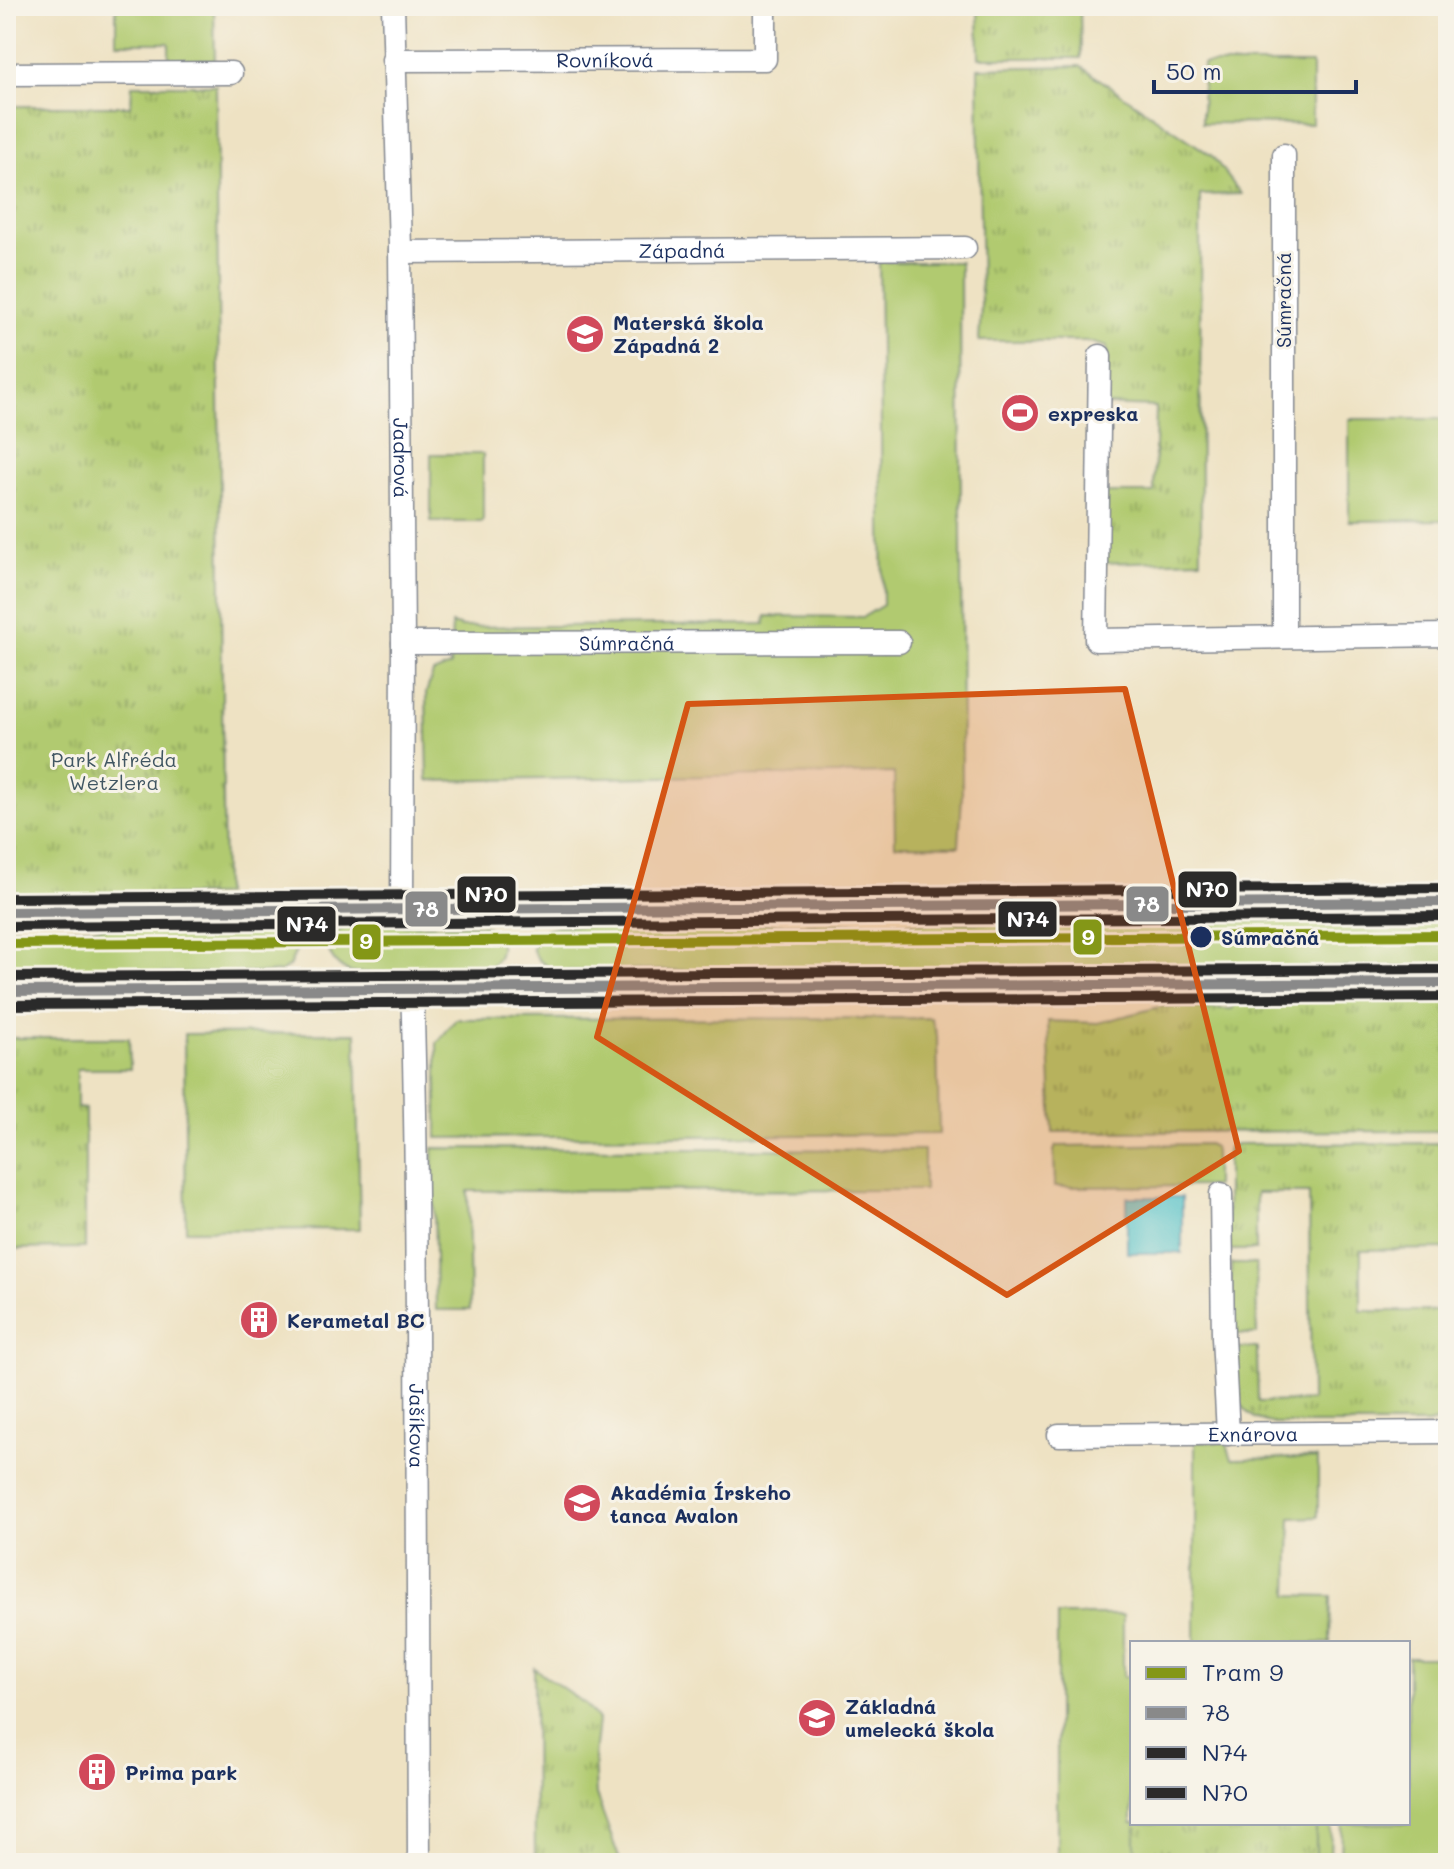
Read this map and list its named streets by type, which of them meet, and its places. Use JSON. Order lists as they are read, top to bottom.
{
  "streets": {
    "street": [
      "Rovníková",
      "Západná",
      "Súmračná",
      "Jadrová",
      "Jašíkova",
      "Exnárova"
    ]
  },
  "crossings": [
    ["Rovníková", "Jadrová"],
    ["Západná", "Jadrová"],
    ["Súmračná", "Jadrová"]
  ],
  "parks": ["Park Alfréda Wetzlera"],
  "places": {
    "school or university": ["Materská škola Západná 2", "Akadémia Írskeho tanca Avalon", "Základná umelecká škola"],
    "sports": ["expreska"],
    "other": ["Súmračná"],
    "building": ["Kerametal BC", "Prima park"]
  },
  "lines": [
    "transit line N70",
    "transit line 78",
    "transit line N74",
    "tram line 9"
  ],
  "legend": [
    "Tram 9",
    "78",
    "N74",
    "N70"
  ],
  "scale_bar": "50 m"
}
